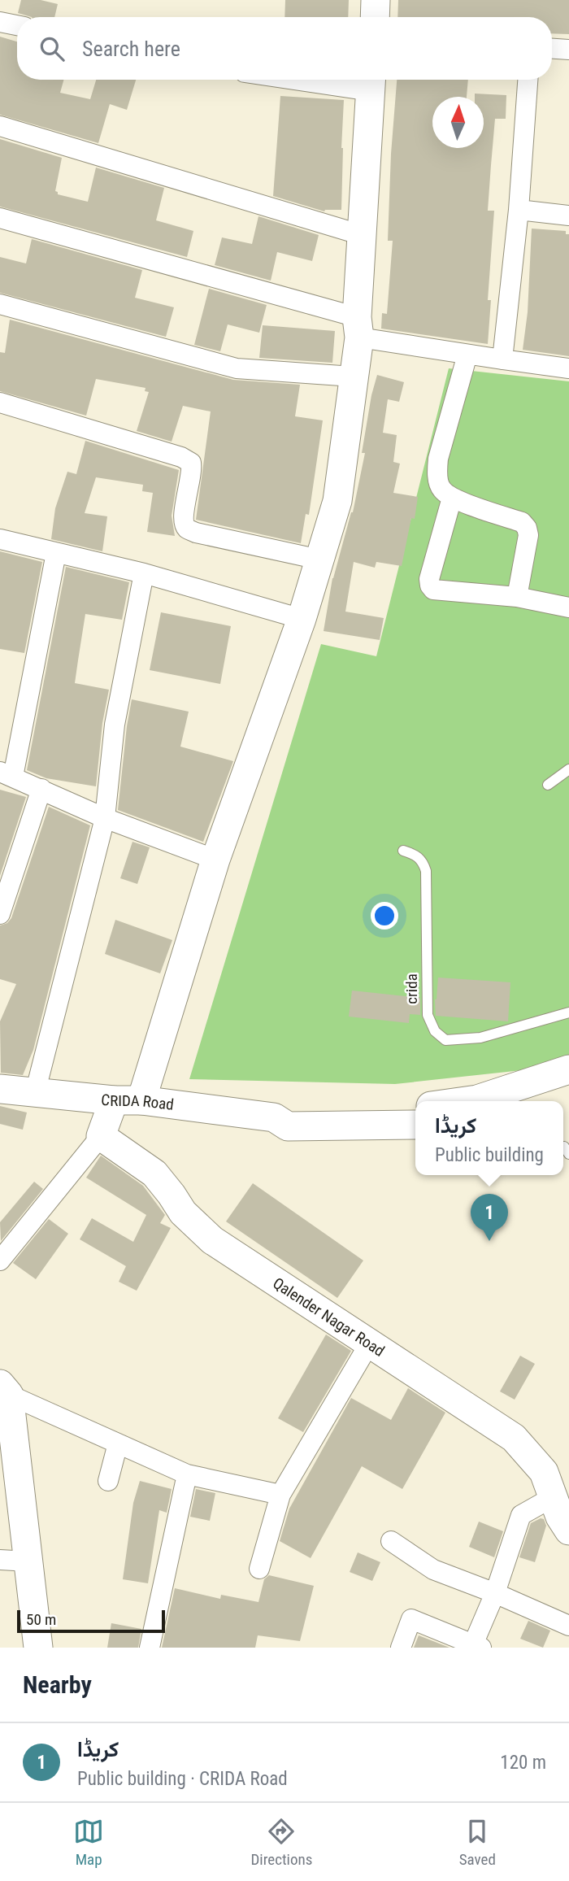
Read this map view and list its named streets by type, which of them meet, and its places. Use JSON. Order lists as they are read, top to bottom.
{
  "streets": {
    "street": ["CRIDA Road", "Qalender Nagar Road"],
    "lane": ["crida"]
  },
  "scale_bar": "50 m",
  "north": "top",
  "page": {
    "search": "Search here",
    "popup": ["کریڈا", "Public building"],
    "pins": "1",
    "scale": "50 m",
    "heading": "Nearby",
    "list": [
      {
        "mark": "1",
        "name": "کریڈا",
        "note": "Public building · CRIDA Road",
        "value": "120 m"
      }
    ],
    "nav": ["Map", "Directions", "Saved"]
  }
}
